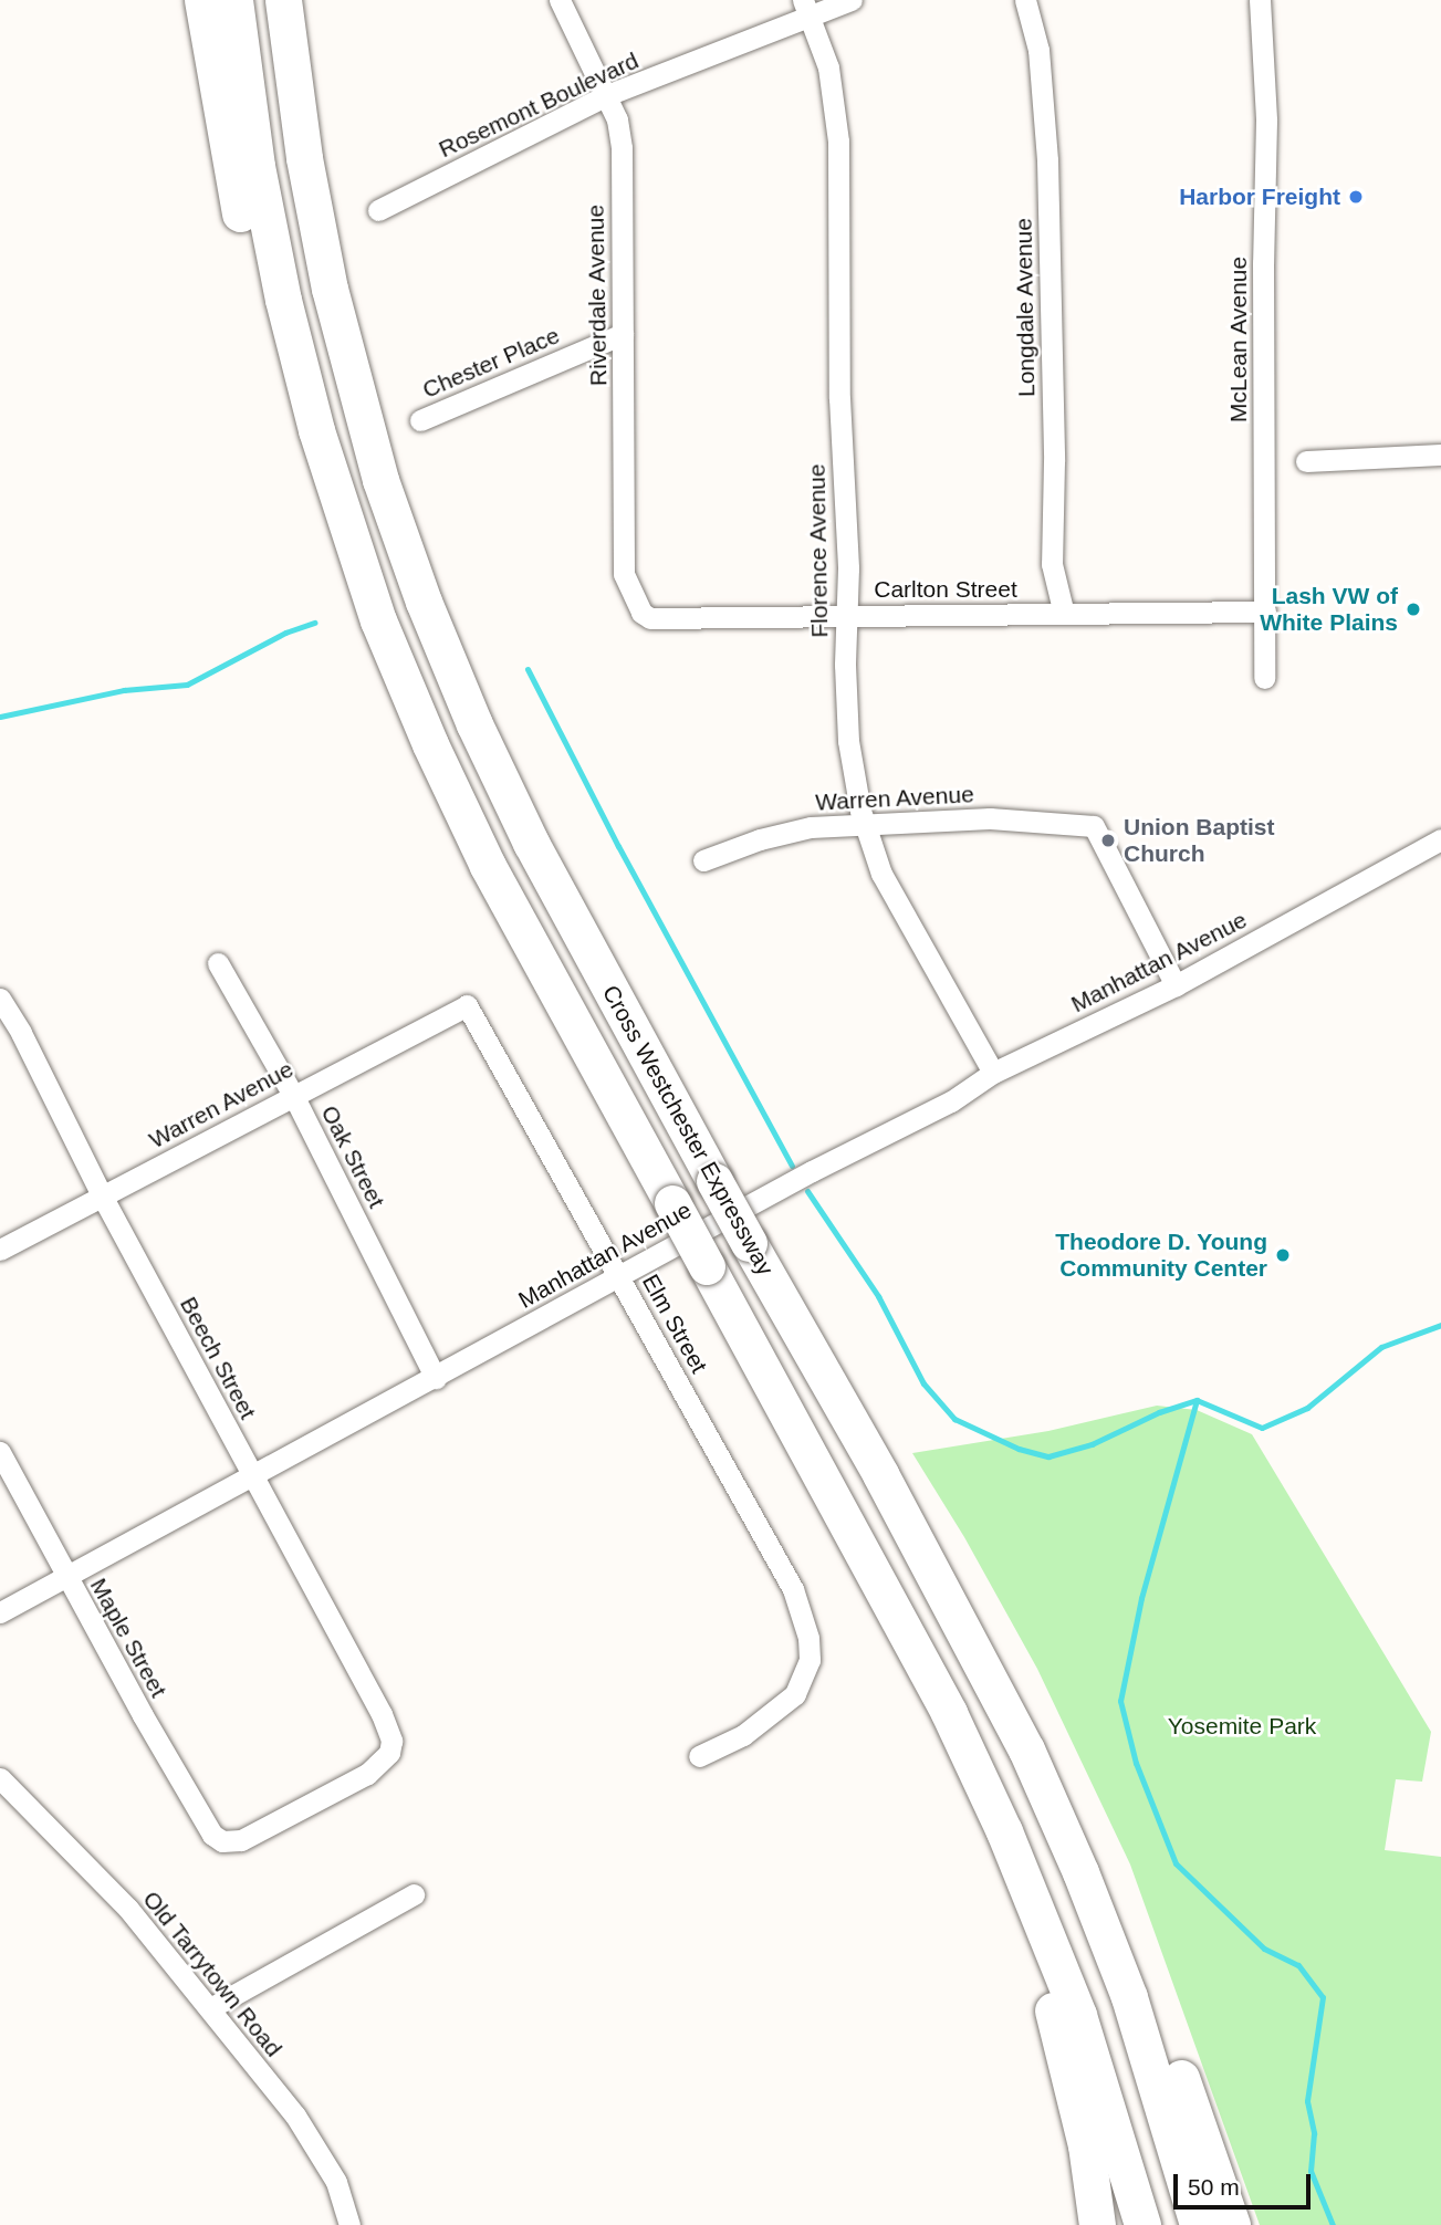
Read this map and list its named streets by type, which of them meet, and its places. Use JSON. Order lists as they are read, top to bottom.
{
  "streets": {
    "highway": ["Cross Westchester Expressway"],
    "street": [
      "Rosemont Boulevard",
      "Riverdale Avenue",
      "Longdale Avenue",
      "McLean Avenue",
      "Chester Place",
      "Florence Avenue",
      "Carlton Street",
      "Warren Avenue",
      "Manhattan Avenue",
      "Oak Street",
      "Elm Street",
      "Beech Street",
      "Maple Street",
      "Old Tarrytown Road"
    ]
  },
  "crossings": [
    ["Rosemont Boulevard", "Riverdale Avenue"],
    ["Rosemont Boulevard", "Florence Avenue"],
    ["Riverdale Avenue", "Chester Place"],
    ["Riverdale Avenue", "Carlton Street"],
    ["Longdale Avenue", "Carlton Street"],
    ["McLean Avenue", "Carlton Street"],
    ["Florence Avenue", "Carlton Street"],
    ["Florence Avenue", "Warren Avenue"],
    ["Florence Avenue", "Manhattan Avenue"],
    ["Warren Avenue", "Manhattan Avenue"],
    ["Warren Avenue", "Oak Street"],
    ["Warren Avenue", "Elm Street"],
    ["Warren Avenue", "Beech Street"],
    ["Manhattan Avenue", "Oak Street"],
    ["Manhattan Avenue", "Elm Street"],
    ["Manhattan Avenue", "Beech Street"],
    ["Manhattan Avenue", "Maple Street"],
    ["Beech Street", "Maple Street"]
  ],
  "parks": ["Yosemite Park"],
  "places": [
    "Harbor Freight",
    "Lash VW of White Plains",
    "Union Baptist Church",
    "Theodore D. Young Community Center"
  ],
  "scale_bar": "50 m"
}
